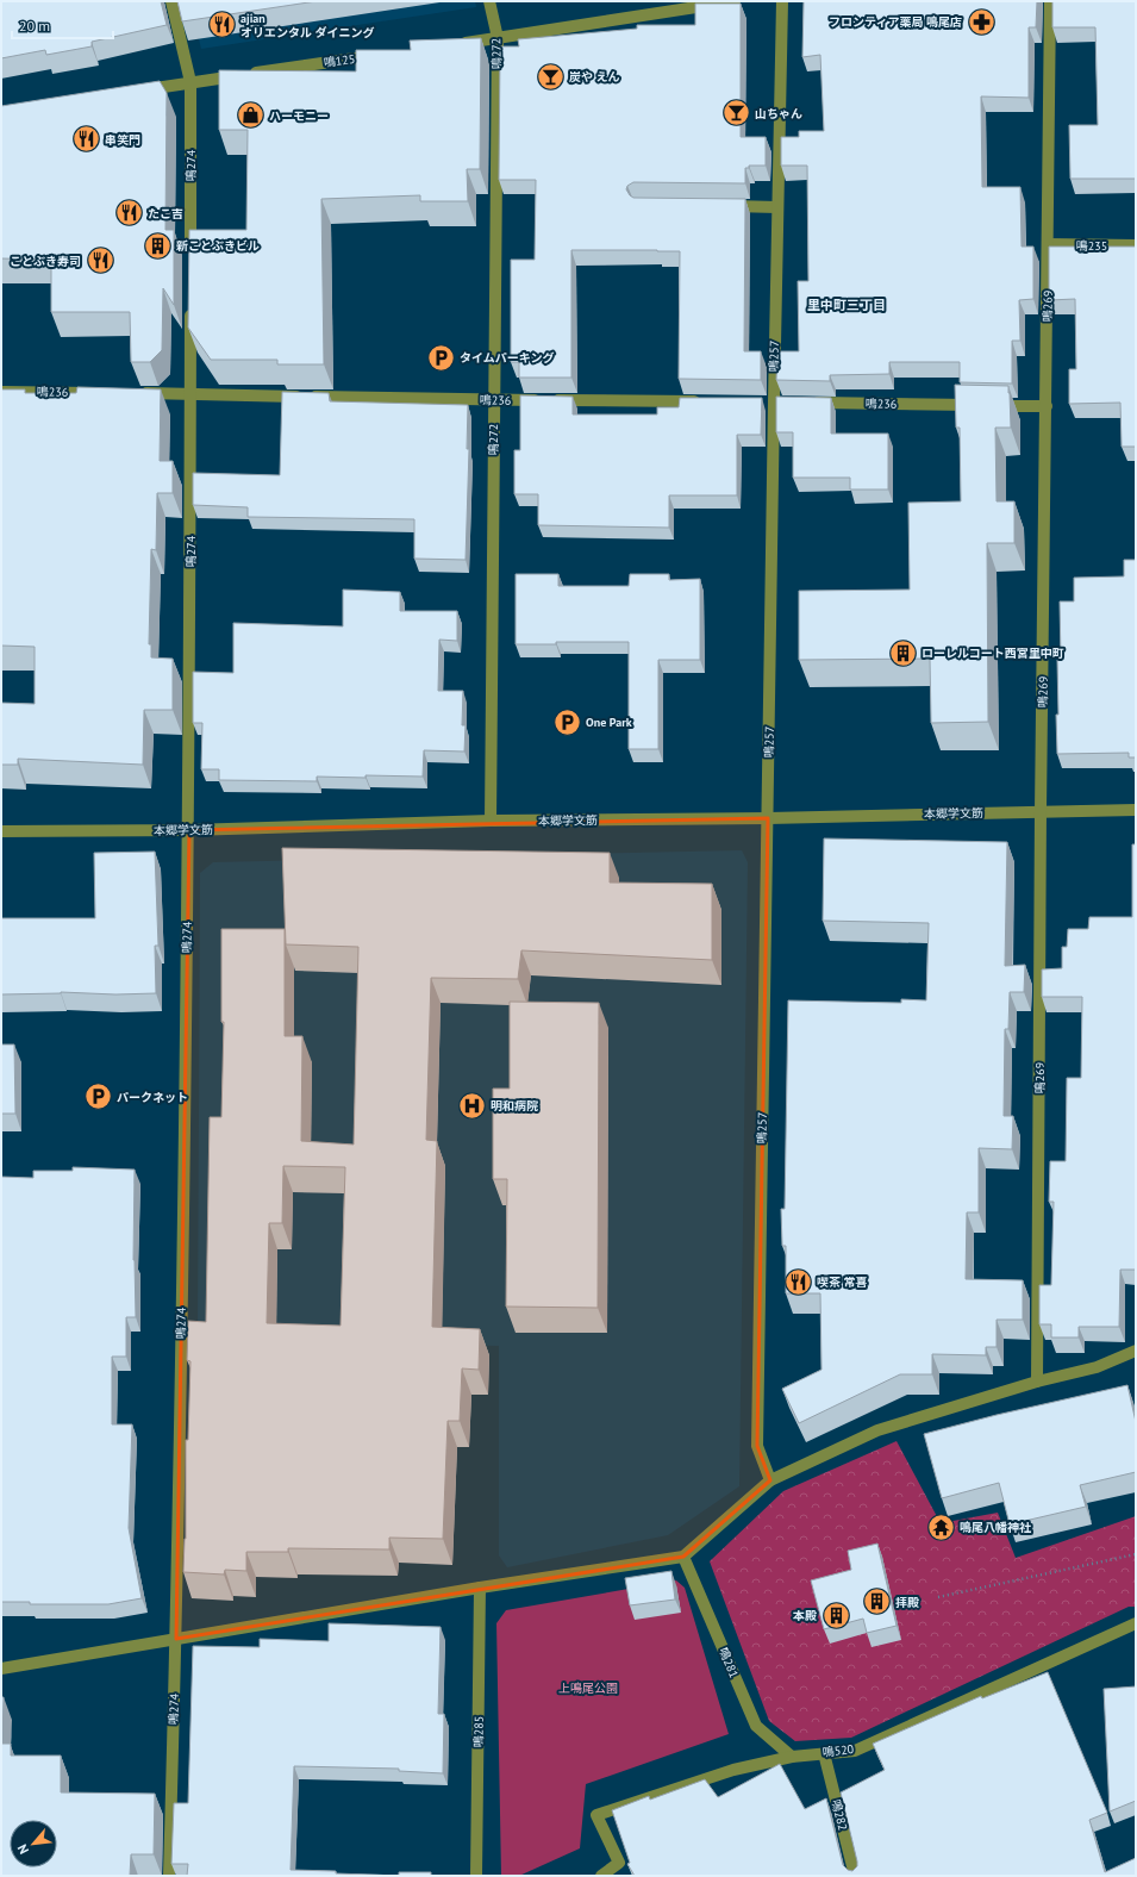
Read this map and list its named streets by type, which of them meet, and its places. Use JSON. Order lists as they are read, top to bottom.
{
  "streets": {
    "street": [
      "鳴272",
      "鳴125",
      "鳴274",
      "鳴235",
      "鳴269",
      "鳴257",
      "鳴236",
      "本郷学文筋",
      "鳴281",
      "鳴285",
      "鳴520",
      "鳴282"
    ]
  },
  "crossings": [
    ["鳴272", "鳴236"],
    ["鳴272", "本郷学文筋"],
    ["鳴125", "鳴274"],
    ["鳴274", "鳴236"],
    ["鳴274", "本郷学文筋"],
    ["鳴235", "鳴269"],
    ["鳴269", "鳴236"],
    ["鳴269", "本郷学文筋"],
    ["鳴257", "本郷学文筋"],
    ["鳴281", "鳴520"],
    ["鳴520", "鳴282"]
  ],
  "districts": ["里中町三丁目"],
  "parks": ["上鳴尾公園"],
  "places": {
    "pharmacy": ["フロンティア薬局 鳴尾店"],
    "restaurant": [
      "ajian オリエンタル ダイニング",
      "串笑門",
      "たこ吉",
      "ことぶき寿司",
      "喫茶 常喜"
    ],
    "bar": ["炭や えん", "山ちゃん"],
    "shop": ["ハーモニー"],
    "building": [
      "新ことぶきビル",
      "ローレルコート西宮里中町",
      "拝殿",
      "本殿"
    ],
    "parking": ["タイムパーキング", "One Park", "パークネット"],
    "hospital": ["明和病院"],
    "temple": ["鳴尾八幡神社"]
  },
  "scale_bar": "20 m",
  "north": "bottom left"
}
